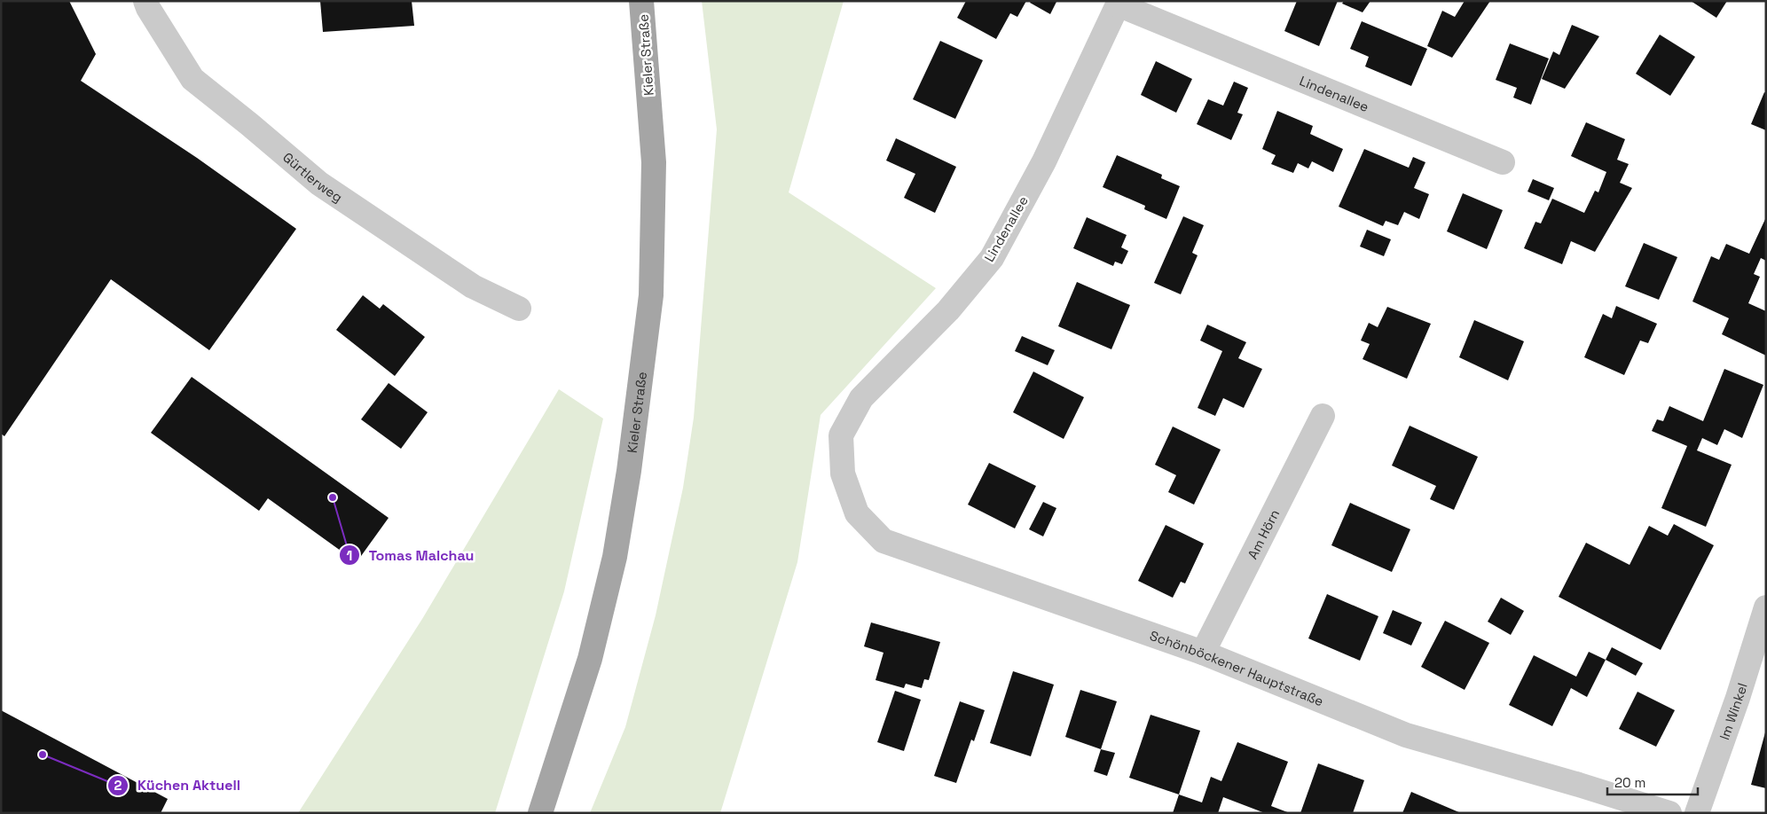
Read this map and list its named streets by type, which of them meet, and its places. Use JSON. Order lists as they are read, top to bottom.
{
  "streets": {
    "main road": ["Kieler Straße"],
    "street": [
      "Lindenallee",
      "Gürtlerweg",
      "Am Hörn",
      "Schönböckener Hauptstraße",
      "Im Winkel"
    ]
  },
  "crossings": [
    ["Lindenallee", "Schönböckener Hauptstraße"],
    ["Am Hörn", "Schönböckener Hauptstraße"]
  ],
  "places": ["Tomas Malchau", "Küchen Aktuell"],
  "scale_bar": "20 m"
}
